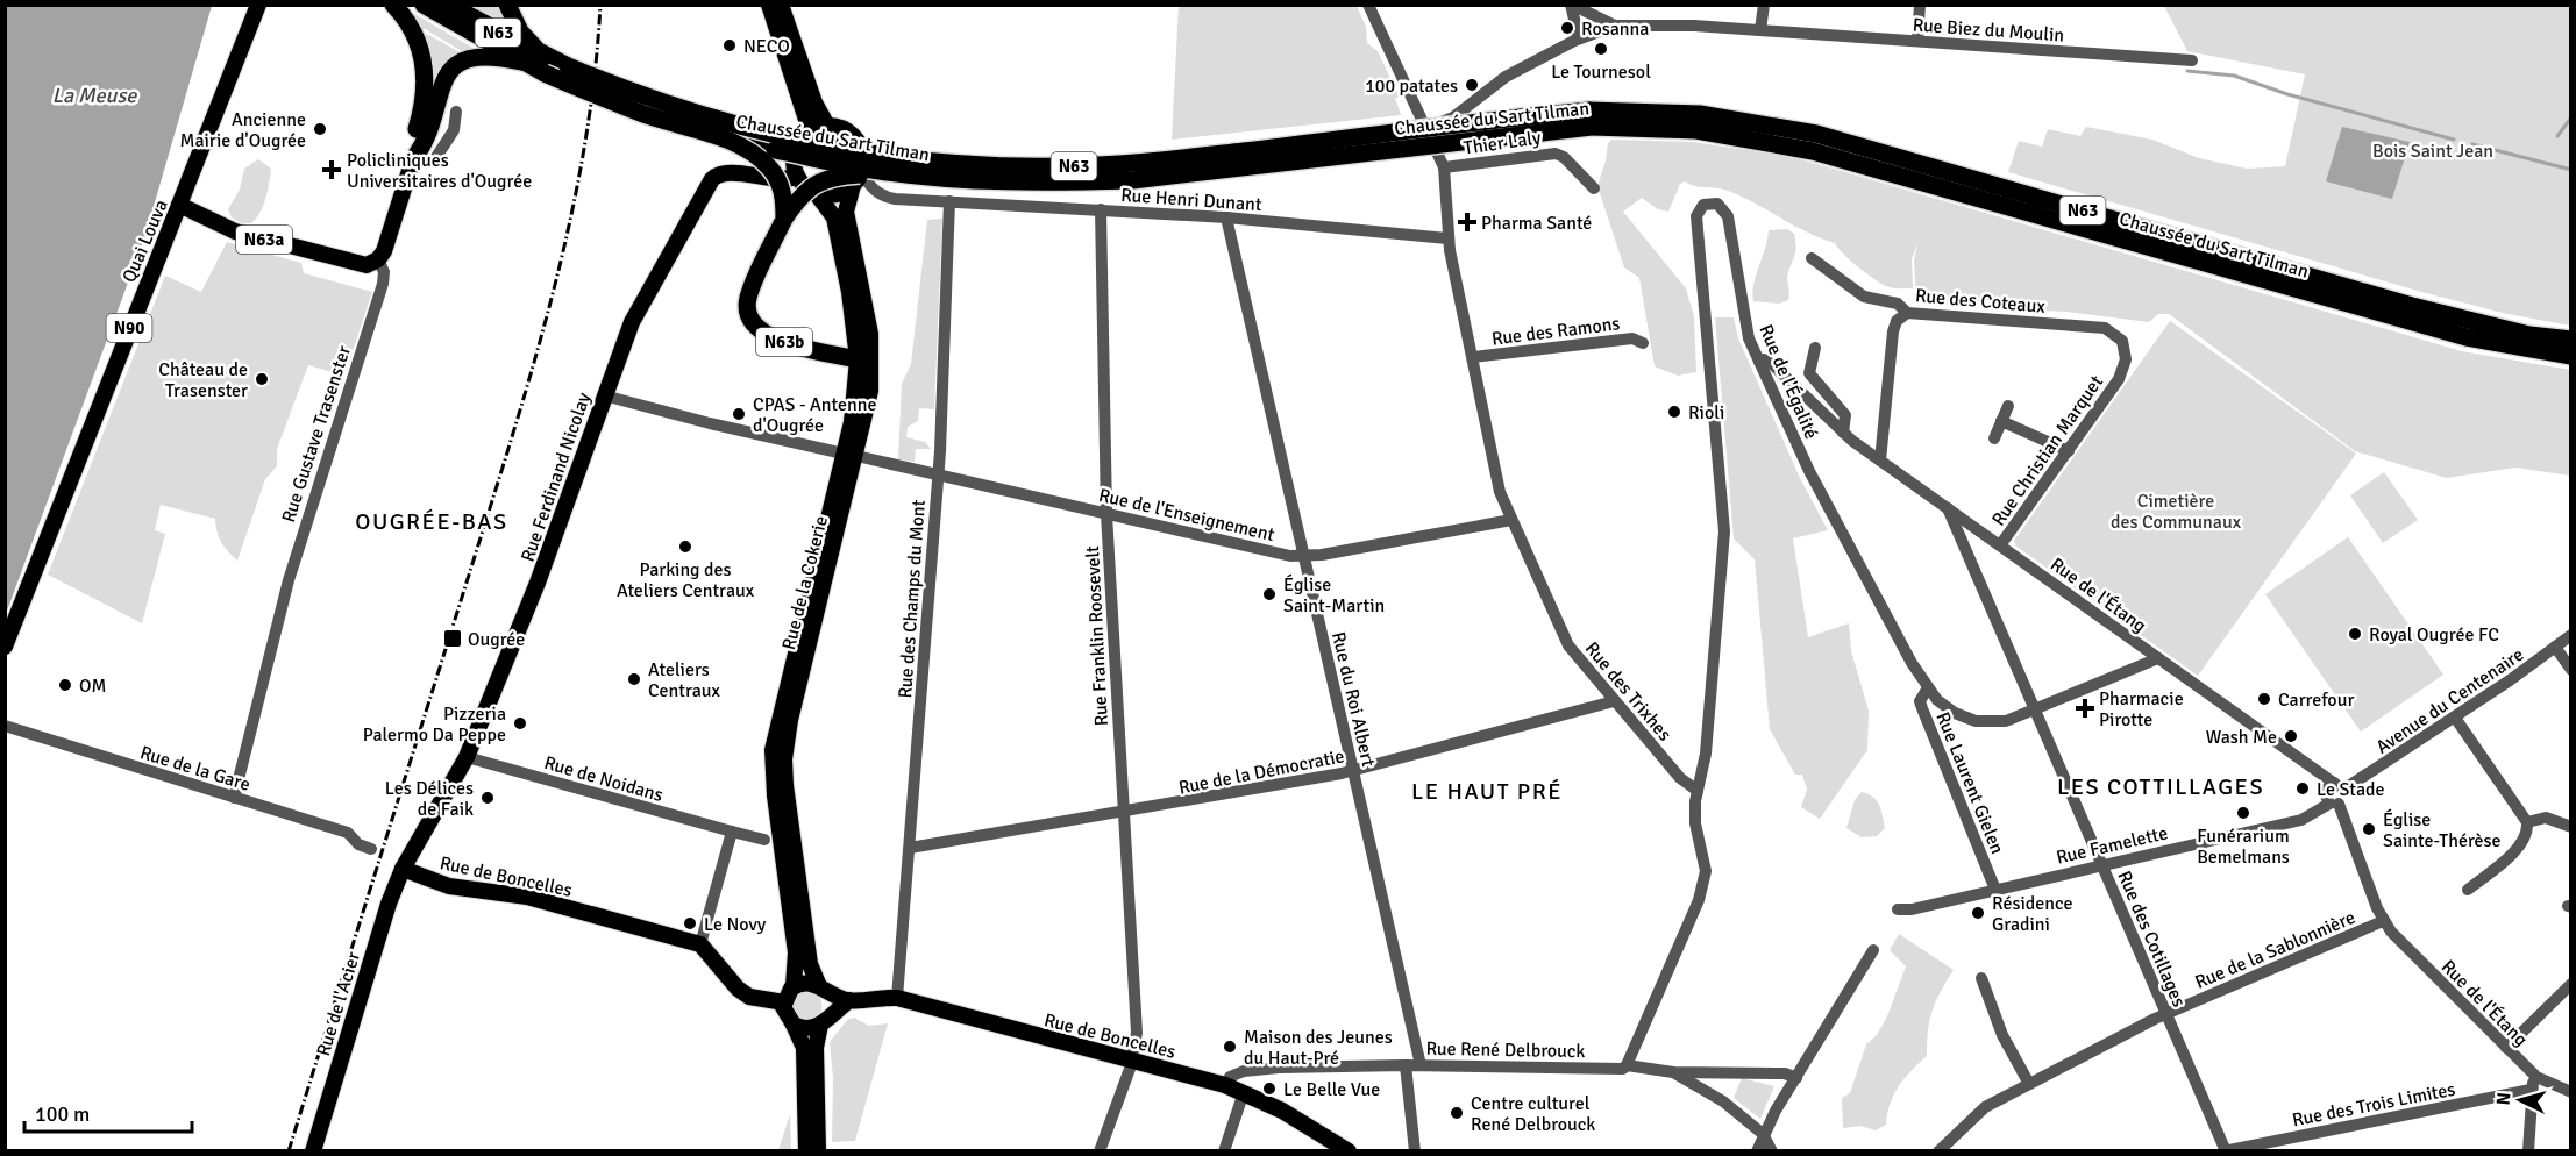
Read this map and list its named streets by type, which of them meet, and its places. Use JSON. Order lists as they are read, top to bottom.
{
  "streets": {
    "highway": ["N63", "Chaussée du Sart Tilman", "N63b"],
    "main road": [
      "N63a",
      "Quai Louva",
      "N90",
      "Rue Gustave Trasenster",
      "Rue Ferdinand Nicolay",
      "Rue de la Cokerie",
      "Rue de Boncelles",
      "Rue de l'Acier"
    ],
    "street": [
      "Rue Biez du Moulin",
      "Thier Laly",
      "Rue Henri Dunant",
      "Rue des Coteaux",
      "Rue des Ramons",
      "Rue de l'Égalité",
      "Rue Christian Marquet",
      "Rue de l'Enseignement",
      "Rue de l'Étang",
      "Rue des Champs du Mont",
      "Rue Franklin Roosevelt",
      "Rue des Trixhes",
      "Rue du Roi Albert",
      "Avenue du Centenaire",
      "Rue de la Gare",
      "Rue de la Démocratie",
      "Rue de Noidans",
      "Rue Laurent Gielen",
      "Rue Famelette",
      "Rue des Cotillages",
      "Rue de la Sablonnière",
      "Rue René Delbrouck",
      "Rue des Trois Limites"
    ]
  },
  "crossings": [
    ["Chaussée du Sart Tilman", "Rue Henri Dunant"],
    ["Rue Henri Dunant", "Rue des Champs du Mont"],
    ["Rue Henri Dunant", "Rue Franklin Roosevelt"],
    ["Rue Henri Dunant", "Rue des Trixhes"],
    ["Rue Henri Dunant", "Rue du Roi Albert"],
    ["N63a", "Quai Louva"],
    ["N63a", "Rue Gustave Trasenster"],
    ["Rue des Coteaux", "Rue Christian Marquet"],
    ["Rue des Ramons", "Rue des Trixhes"],
    ["N63b", "Rue de la Cokerie"],
    ["Rue de l'Égalité", "Rue de l'Étang"],
    ["Rue de l'Égalité", "Rue des Trixhes"],
    ["Rue de l'Égalité", "Rue Laurent Gielen"],
    ["Rue de l'Égalité", "Rue des Cotillages"],
    ["Rue Gustave Trasenster", "Rue de la Gare"],
    ["Rue Christian Marquet", "Rue de l'Étang"],
    ["Rue Ferdinand Nicolay", "Rue de l'Enseignement"],
    ["Rue Ferdinand Nicolay", "Rue de la Cokerie"],
    ["Rue Ferdinand Nicolay", "Rue de Noidans"],
    ["Rue Ferdinand Nicolay", "Rue de Boncelles"],
    ["Rue Ferdinand Nicolay", "Rue de l'Acier"],
    ["Rue de l'Enseignement", "Rue de la Cokerie"],
    ["Rue de l'Enseignement", "Rue des Champs du Mont"],
    ["Rue de l'Enseignement", "Rue Franklin Roosevelt"],
    ["Rue de l'Enseignement", "Rue des Trixhes"],
    ["Rue de l'Enseignement", "Rue du Roi Albert"],
    ["Rue de la Cokerie", "Rue de Boncelles"],
    ["Rue de l'Étang", "Avenue du Centenaire"],
    ["Rue de l'Étang", "Rue Famelette"],
    ["Rue de l'Étang", "Rue des Cotillages"],
    ["Rue de l'Étang", "Rue de la Sablonnière"],
    ["Rue des Champs du Mont", "Rue de la Démocratie"],
    ["Rue des Champs du Mont", "Rue de Boncelles"],
    ["Rue Franklin Roosevelt", "Rue de la Démocratie"],
    ["Rue Franklin Roosevelt", "Rue de Boncelles"],
    ["Rue des Trixhes", "Rue de la Démocratie"],
    ["Rue du Roi Albert", "Rue de la Démocratie"],
    ["Rue du Roi Albert", "Rue René Delbrouck"],
    ["Rue Laurent Gielen", "Rue Famelette"],
    ["Rue Famelette", "Rue des Cotillages"],
    ["Rue de Boncelles", "Rue de l'Acier"],
    ["Rue de Boncelles", "Rue René Delbrouck"],
    ["Rue des Cotillages", "Rue de la Sablonnière"],
    ["Rue des Cotillages", "Rue des Trois Limites"]
  ],
  "districts": ["OUGRÉE-BAS", "LES COTTILLAGES", "LE HAUT PRÉ"],
  "water": ["La Meuse"],
  "parks": ["Bois Saint Jean", "Cimetière des Communaux"],
  "places": {
    "other": [
      "Rosanna",
      "NECO",
      "Le Tournesol",
      "100 patates",
      "Ancienne Mairie d'Ougrée",
      "Château de Trasenster",
      "Rioli",
      "CPAS - Antenne d'Ougrée",
      "Parking des Ateliers Centraux",
      "Église Saint-Martin",
      "Royal Ougrée FC",
      "Ateliers Centraux",
      "OM",
      "Carrefour",
      "Pizzeria Palermo Da Peppe",
      "Wash Me",
      "Le Stade",
      "Les Délices de Faik",
      "Funérarium Bemelmans",
      "Église Sainte-Thérèse",
      "Résidence Gradini",
      "Le Novy",
      "Maison des Jeunes du Haut-Pré",
      "Le Belle Vue",
      "Centre culturel René Delbrouck"
    ],
    "health": ["Policliniques Universitaires d'Ougrée", "Pharma Santé", "Pharmacie Pirotte"],
    "transit": ["Ougrée"]
  },
  "scale_bar": "100 m",
  "north": "left"
}
